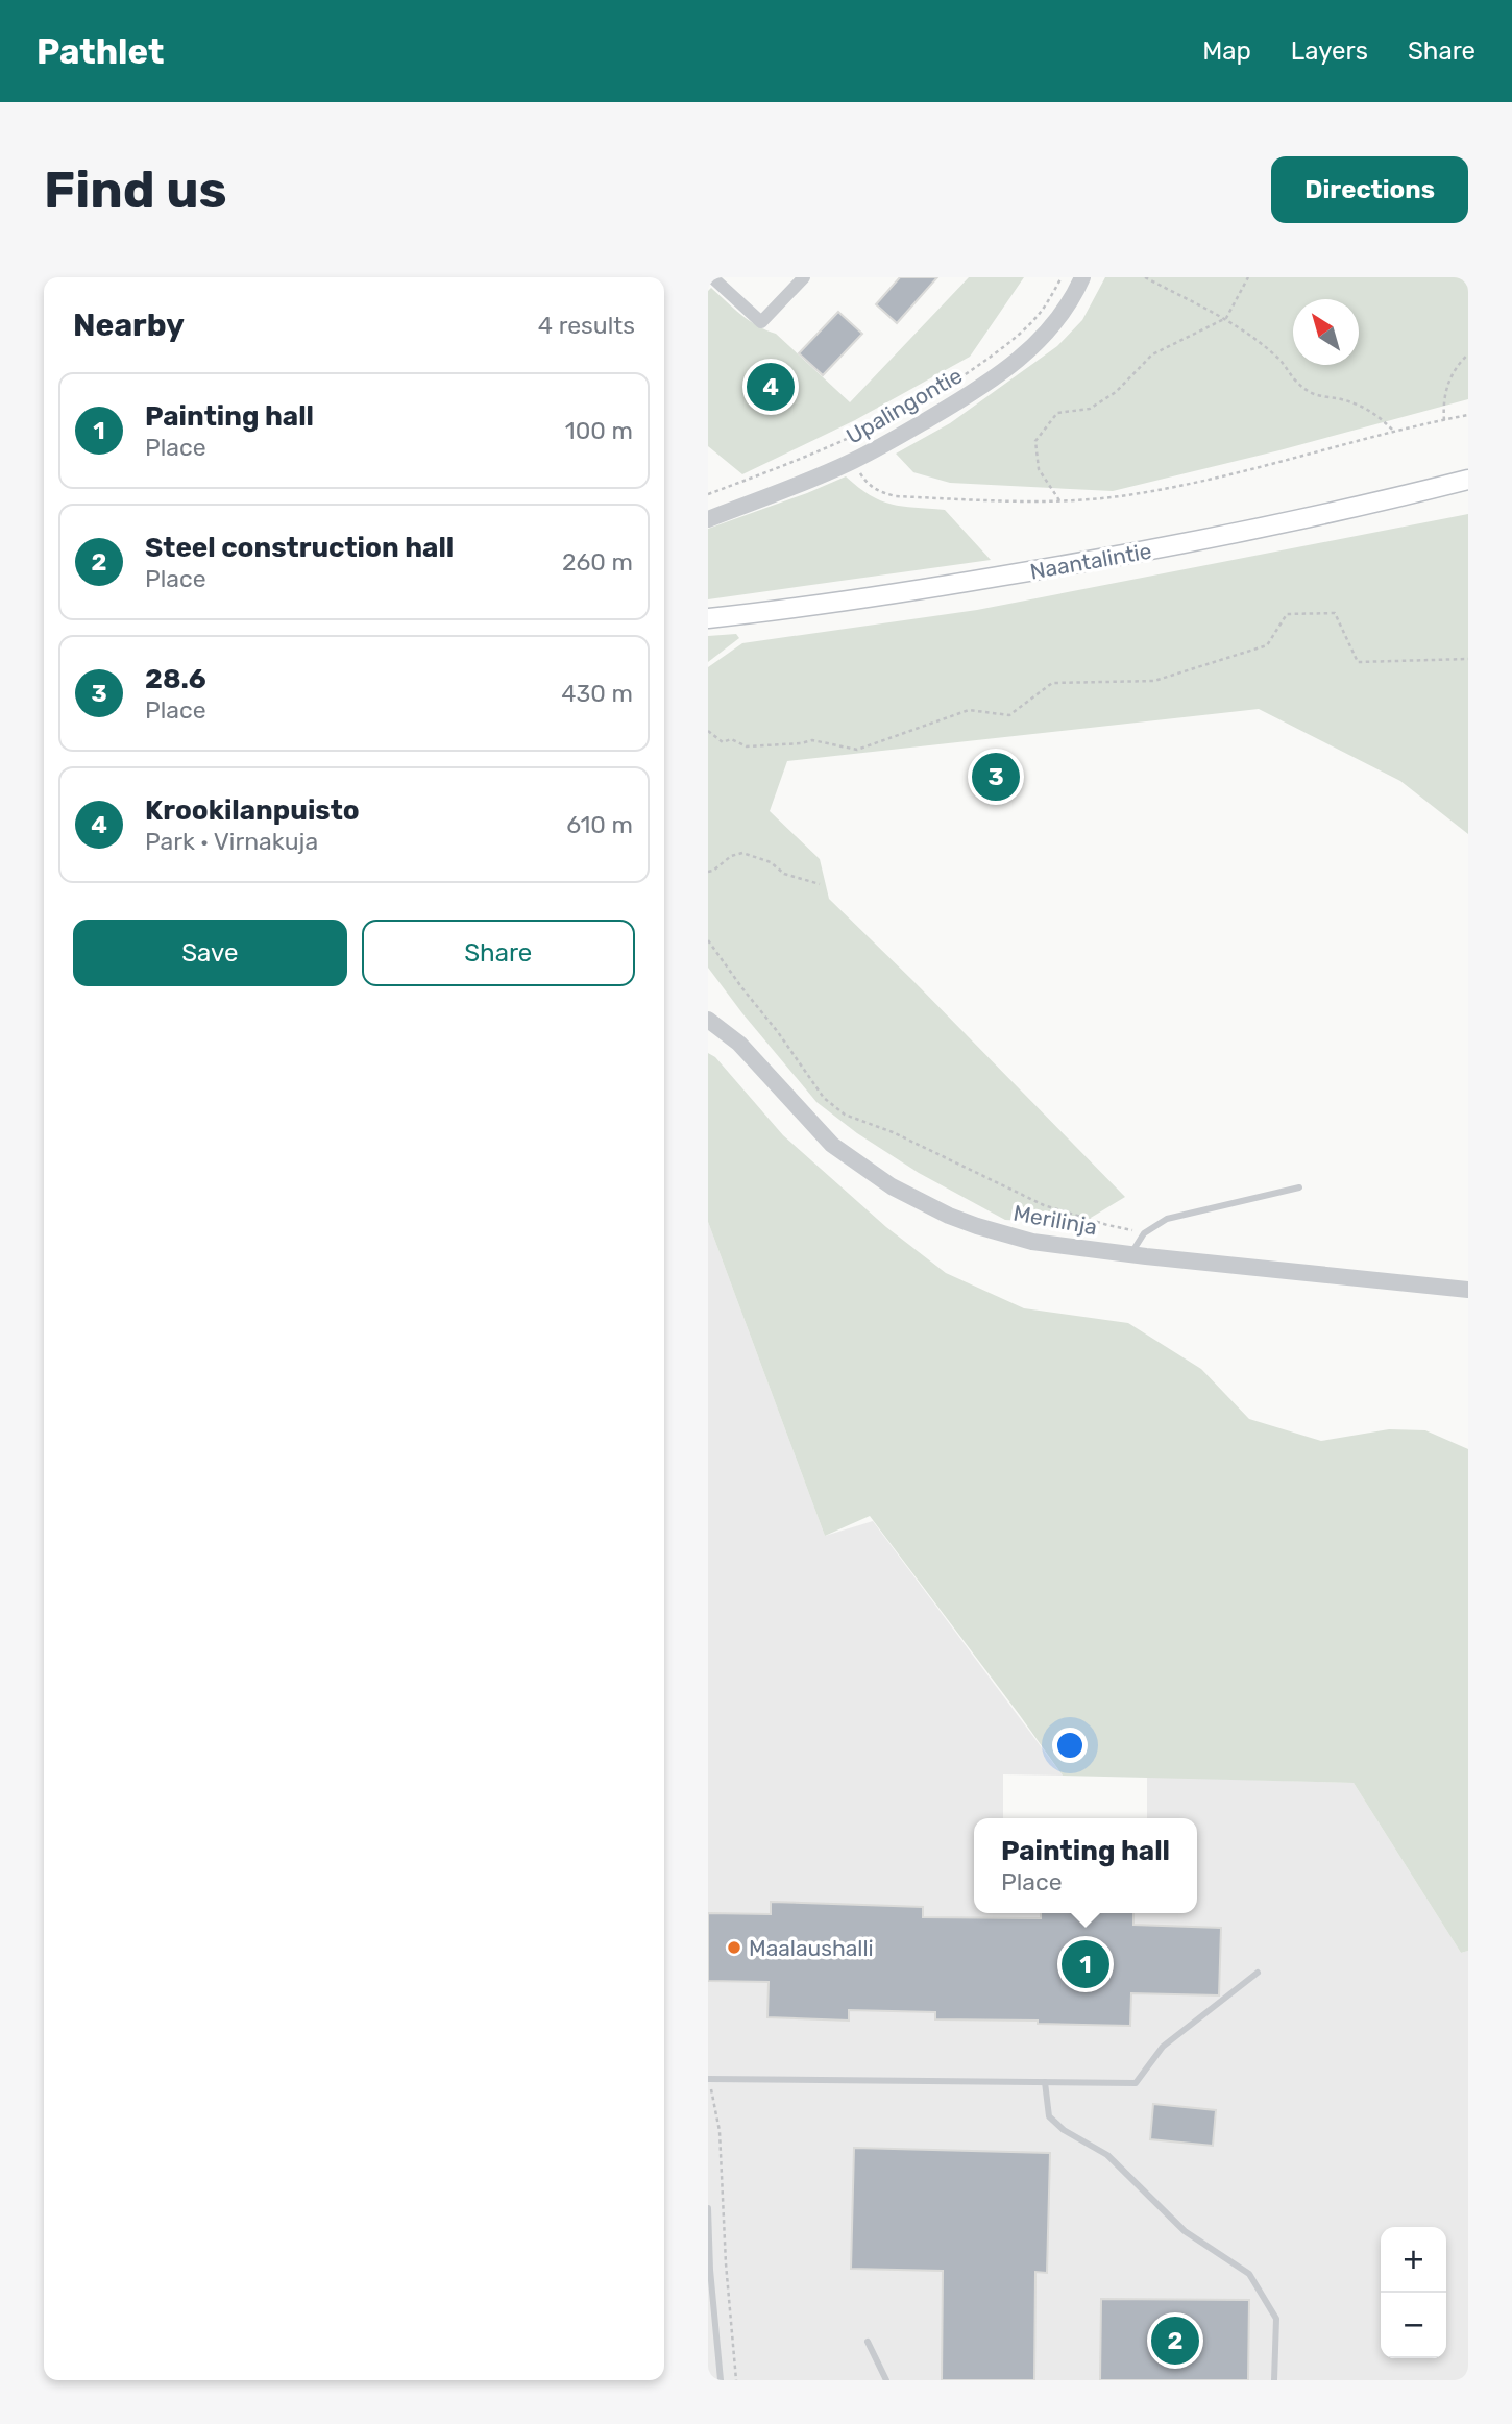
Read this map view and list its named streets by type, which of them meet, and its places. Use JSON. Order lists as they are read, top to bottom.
{
  "streets": {
    "main road": ["Naantalintie"],
    "street": ["Upalingontie", "Merilinja"]
  },
  "places": ["Maalaushalli"],
  "north": "top left",
  "page": {
    "header": "Pathlet",
    "nav": ["Map", "Layers", "Share"],
    "buttons": [
      "Directions",
      ["Save", "Share"]
    ],
    "title": "Find us",
    "heading": ["Nearby", "4 results"],
    "pins": [
      "4",
      "3",
      "1",
      "2"
    ],
    "list": [
      {
        "mark": "1",
        "name": "Painting hall",
        "note": "Place",
        "value": "100 m"
      },
      {
        "mark": "2",
        "name": "Steel construction hall",
        "note": "Place",
        "value": "260 m"
      },
      {
        "mark": "3",
        "name": "28.6",
        "note": "Place",
        "value": "430 m"
      },
      {
        "mark": "4",
        "name": "Krookilanpuisto",
        "note": "Park · Virnakuja",
        "value": "610 m"
      }
    ],
    "popup": ["Painting hall", "Place"],
    "map_buttons": ["+", "−"]
  }
}
